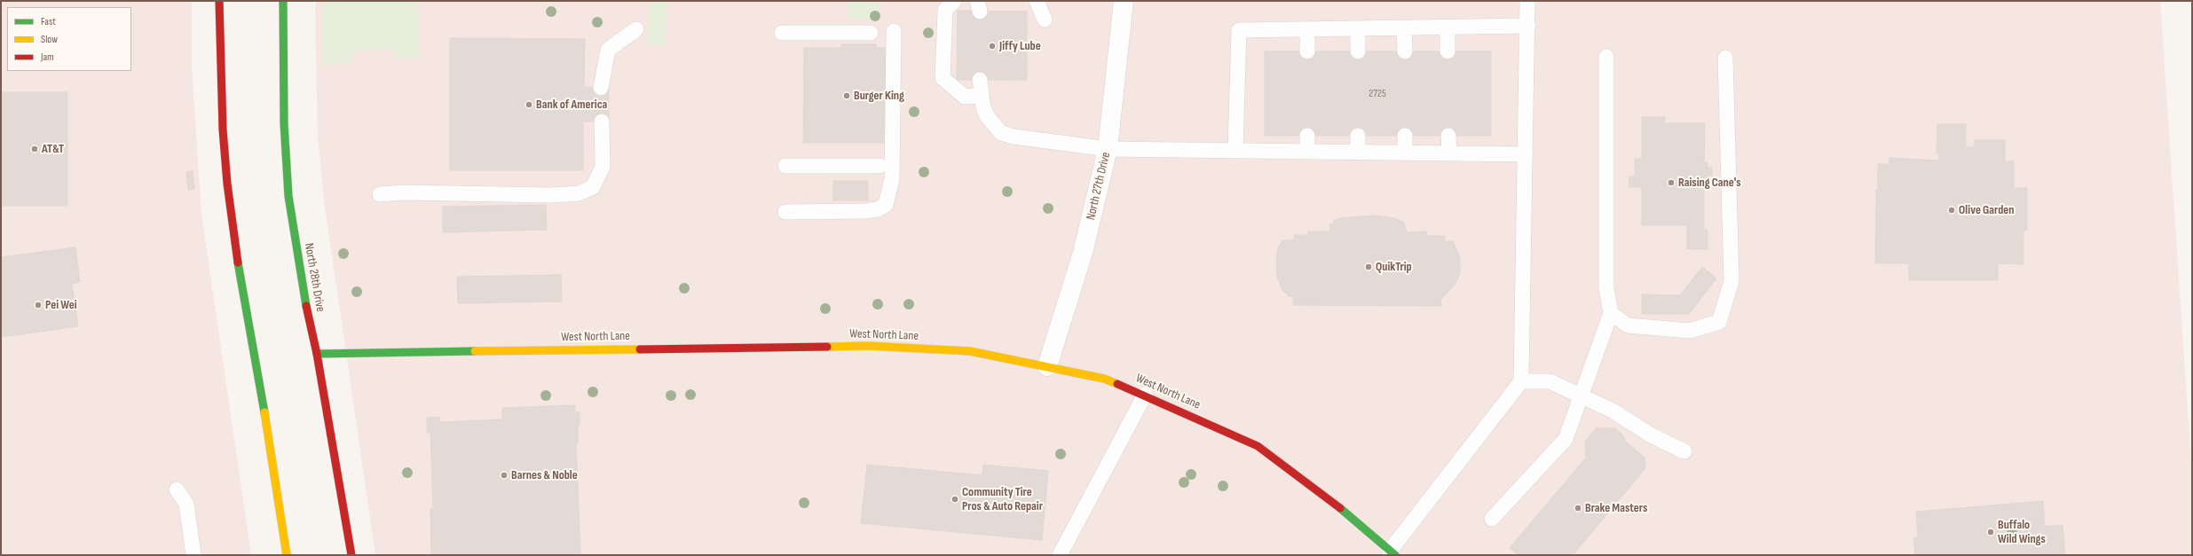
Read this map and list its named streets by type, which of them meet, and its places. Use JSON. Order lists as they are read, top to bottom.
{
  "streets": {
    "street": ["North 27th Drive", "North 28th Drive", "West North Lane"]
  },
  "crossings": [
    ["North 27th Drive", "West North Lane"],
    ["North 28th Drive", "West North Lane"]
  ],
  "places": [
    "Jiffy Lube",
    "Burger King",
    "Bank of America",
    "AT&T",
    "Raising Cane's",
    "Olive Garden",
    "QuikTrip",
    "Pei Wei",
    "Barnes & Noble",
    "Community Tire Pros & Auto Repair",
    "Brake Masters",
    "Buffalo Wild Wings"
  ],
  "house_numbers": ["2725"],
  "legend": ["Fast", "Slow", "Jam"]
}
